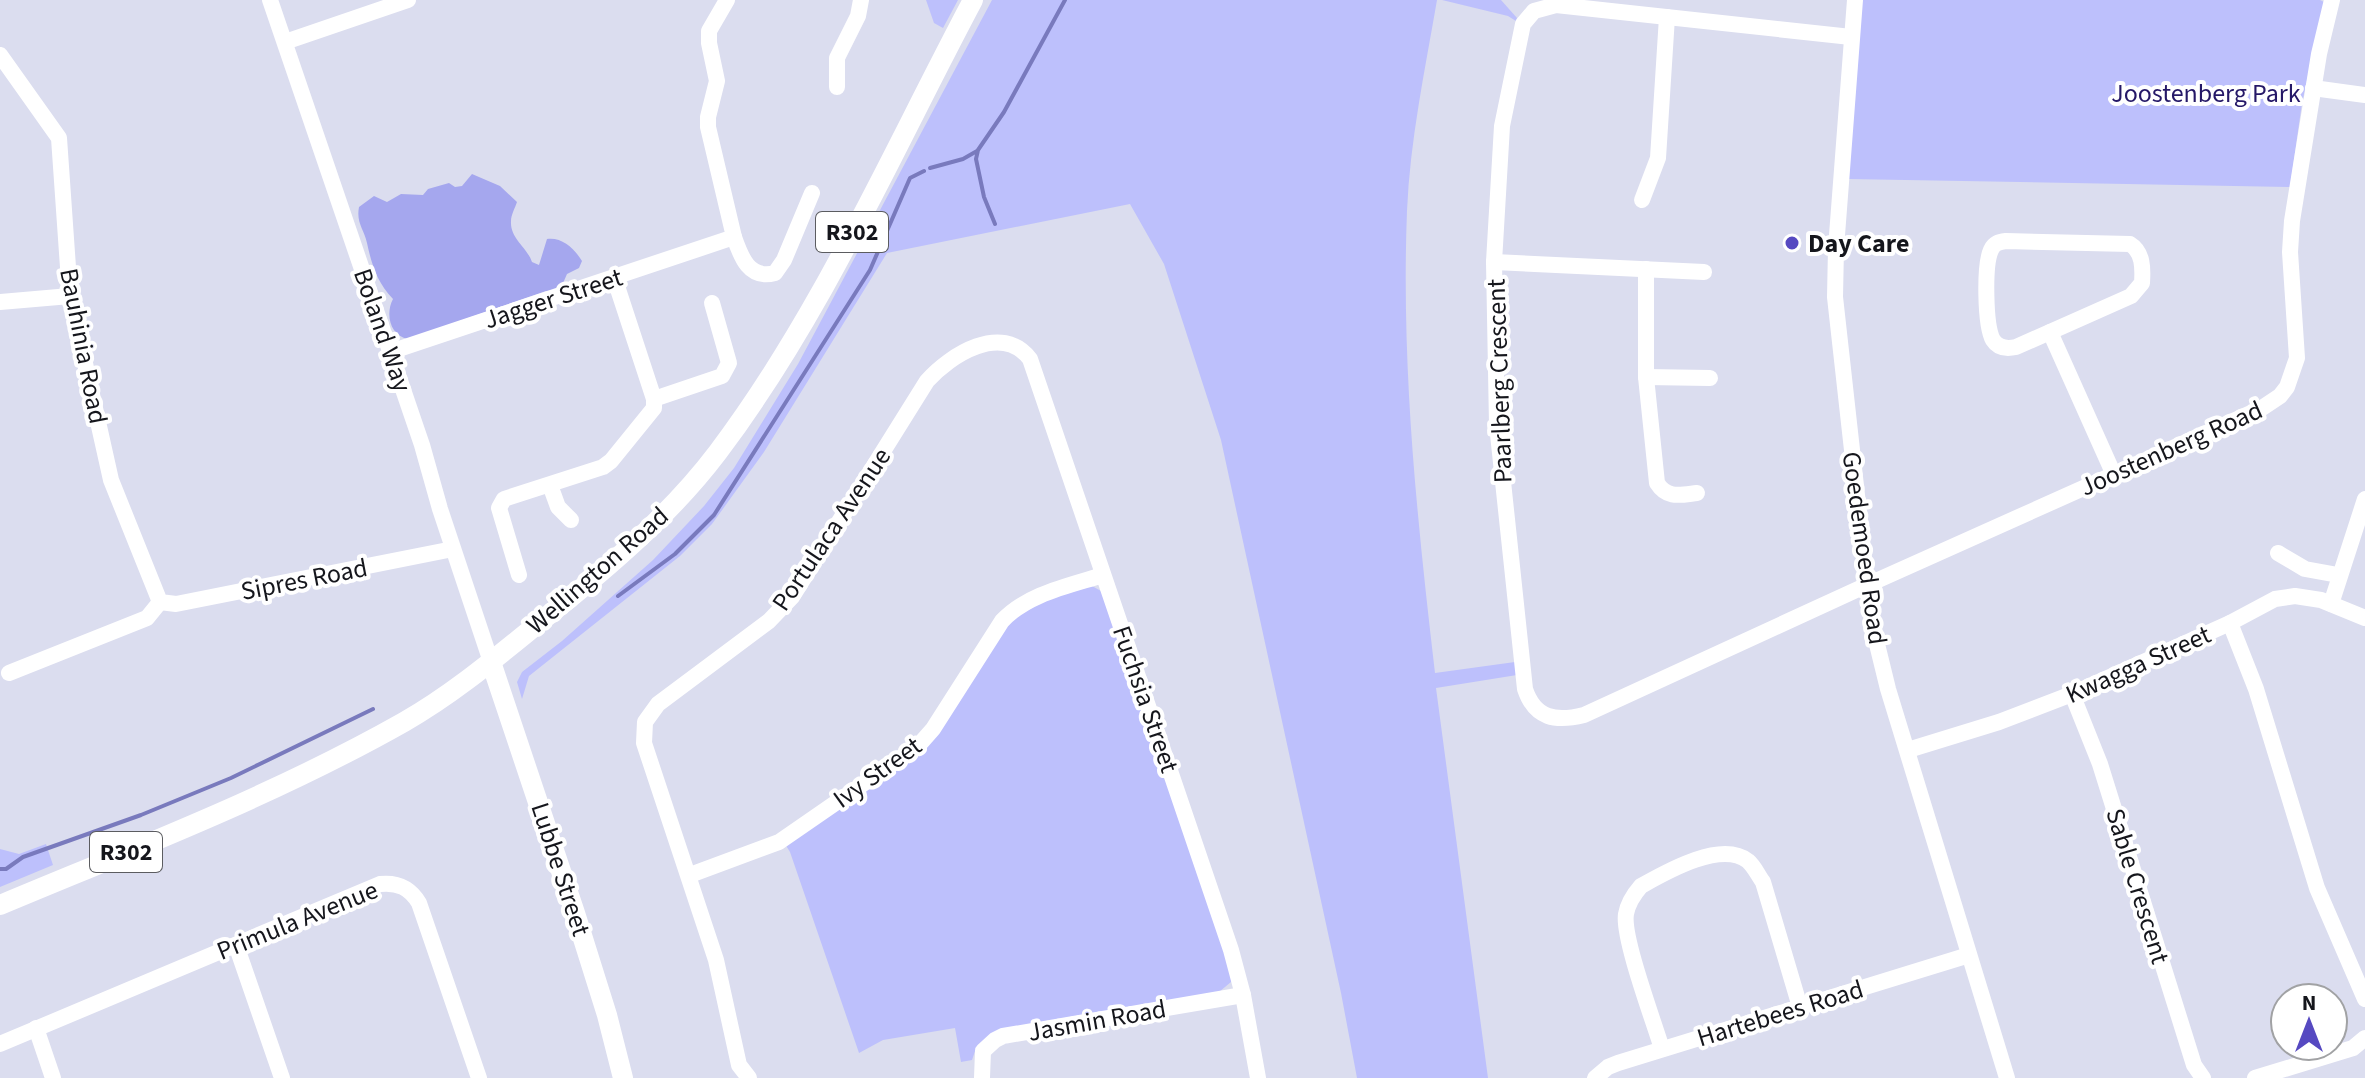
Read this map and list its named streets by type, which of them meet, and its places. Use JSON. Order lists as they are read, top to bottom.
{
  "streets": {
    "main road": ["R302", "Wellington Road", "Lubbe Street"],
    "street": [
      "Jagger Street",
      "Boland Way",
      "Bauhinia Road",
      "Paarlberg Crescent",
      "Joostenberg Road",
      "Portulaca Avenue",
      "Goedemoed Road",
      "Sipres Road",
      "Kwagga Street",
      "Fuchsia Street",
      "Ivy Street",
      "Sable Crescent",
      "Primula Avenue",
      "Hartebees Road",
      "Jasmin Road"
    ]
  },
  "crossings": [
    ["Jagger Street", "Boland Way"],
    ["Boland Way", "Wellington Road"],
    ["Boland Way", "Sipres Road"],
    ["Boland Way", "Lubbe Street"],
    ["Bauhinia Road", "Sipres Road"],
    ["Paarlberg Crescent", "Joostenberg Road"],
    ["Paarlberg Crescent", "Goedemoed Road"],
    ["Joostenberg Road", "Goedemoed Road"],
    ["Portulaca Avenue", "Fuchsia Street"],
    ["Portulaca Avenue", "Ivy Street"],
    ["Goedemoed Road", "Kwagga Street"],
    ["Goedemoed Road", "Hartebees Road"],
    ["Wellington Road", "Lubbe Street"],
    ["Kwagga Street", "Sable Crescent"],
    ["Fuchsia Street", "Ivy Street"],
    ["Fuchsia Street", "Jasmin Road"]
  ],
  "parks": ["Joostenberg Park"],
  "places": ["Day Care"],
  "north": "top"
}
